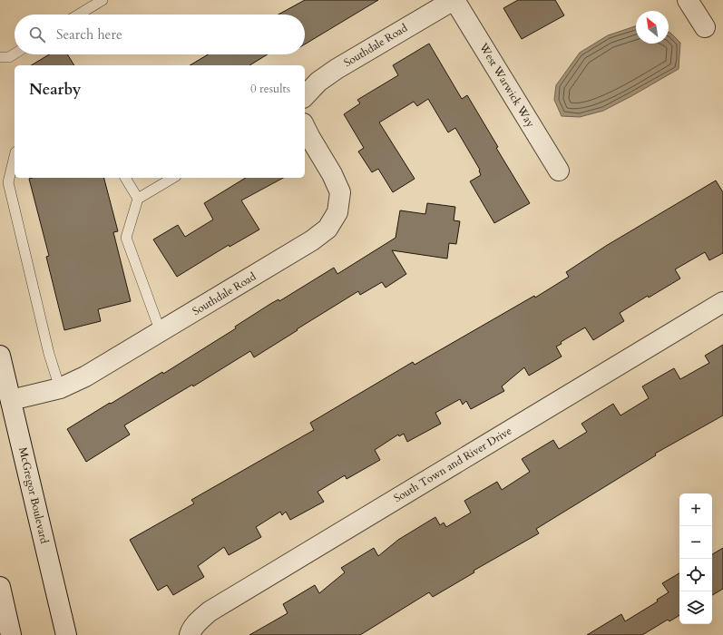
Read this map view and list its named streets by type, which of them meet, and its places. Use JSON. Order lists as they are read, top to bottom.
{
  "streets": {
    "street": [
      "Southdale Road",
      "West Warwick Way",
      "South Town and River Drive",
      "McGregor Boulevard"
    ]
  },
  "crossings": [
    ["Southdale Road", "West Warwick Way"],
    ["Southdale Road", "McGregor Boulevard"]
  ],
  "north": "top left",
  "page": {
    "search": "Search here",
    "heading": ["Nearby", "0 results"],
    "map_buttons": ["+", "−"]
  }
}
